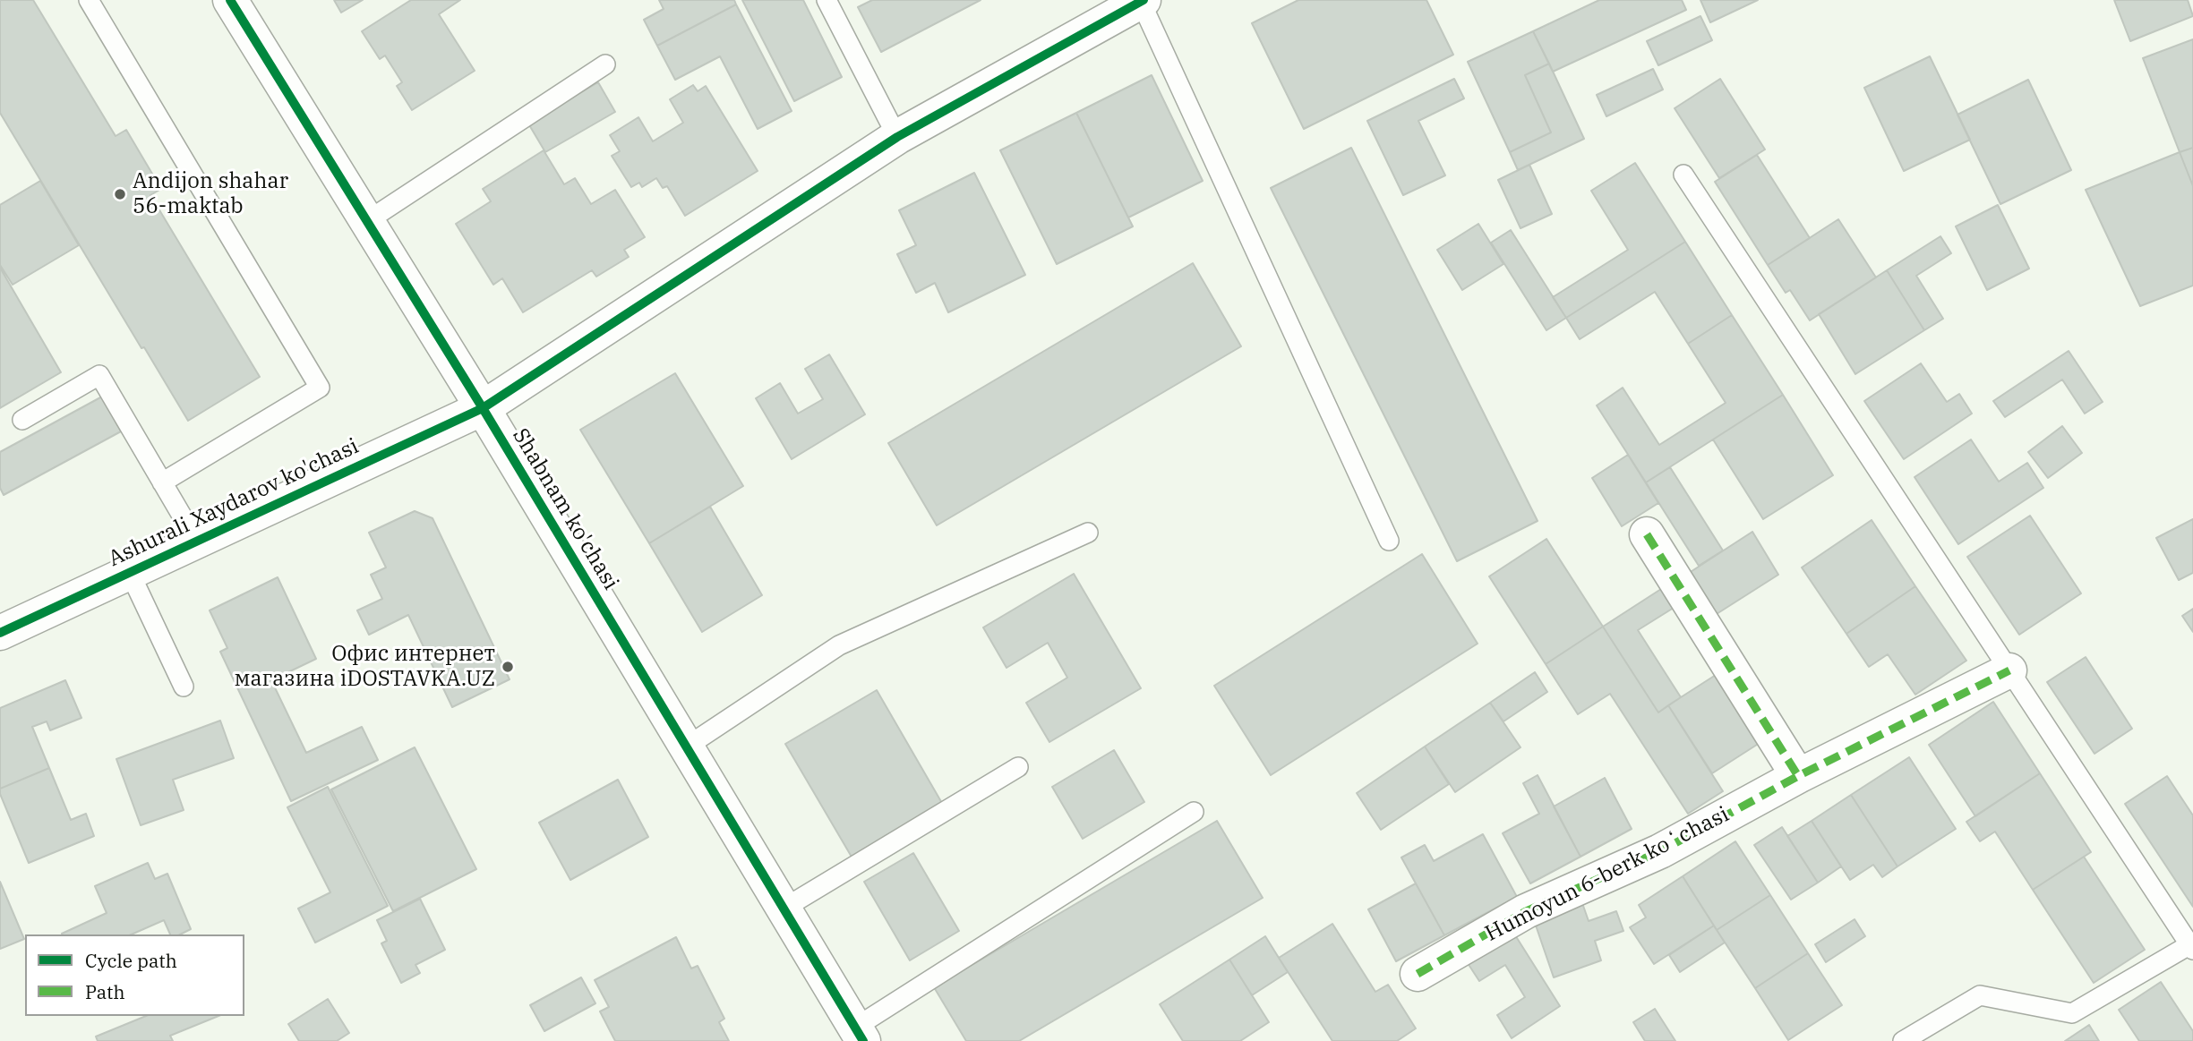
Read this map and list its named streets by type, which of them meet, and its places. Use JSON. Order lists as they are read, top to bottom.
{
  "streets": {
    "street": ["Ashurali Xaydarov ko'chasi", "Shabnam ko'chasi", "Humoyun 6-berk koʻchasi"]
  },
  "crossings": [
    ["Ashurali Xaydarov ko'chasi", "Shabnam ko'chasi"]
  ],
  "places": ["Andijon shahar 56-maktab", "Офис интернет магазина iDOSTAVKA.UZ"],
  "legend": ["Cycle path", "Path"]
}
